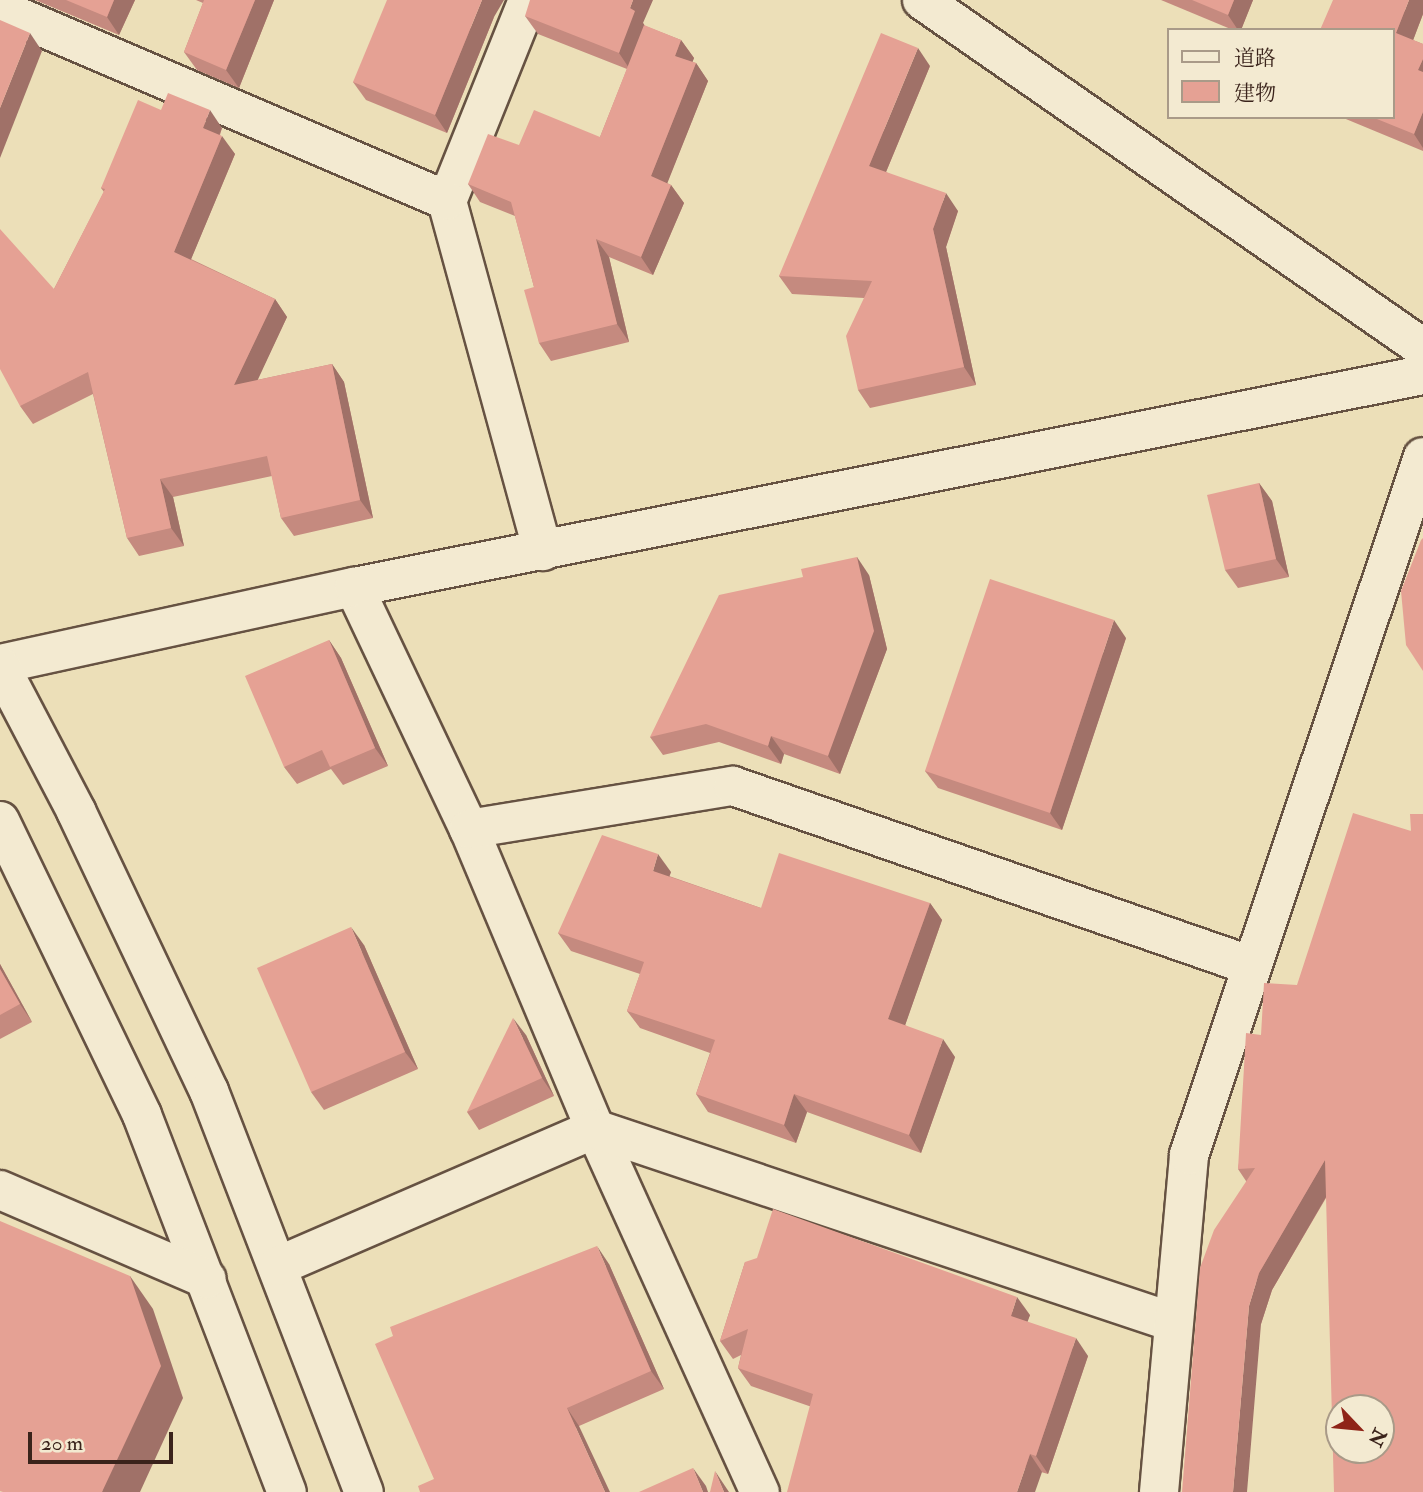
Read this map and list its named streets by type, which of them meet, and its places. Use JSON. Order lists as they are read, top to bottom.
{
  "legend": ["道路", "建物"],
  "scale_bar": "20 m",
  "north": "bottom right"
}
